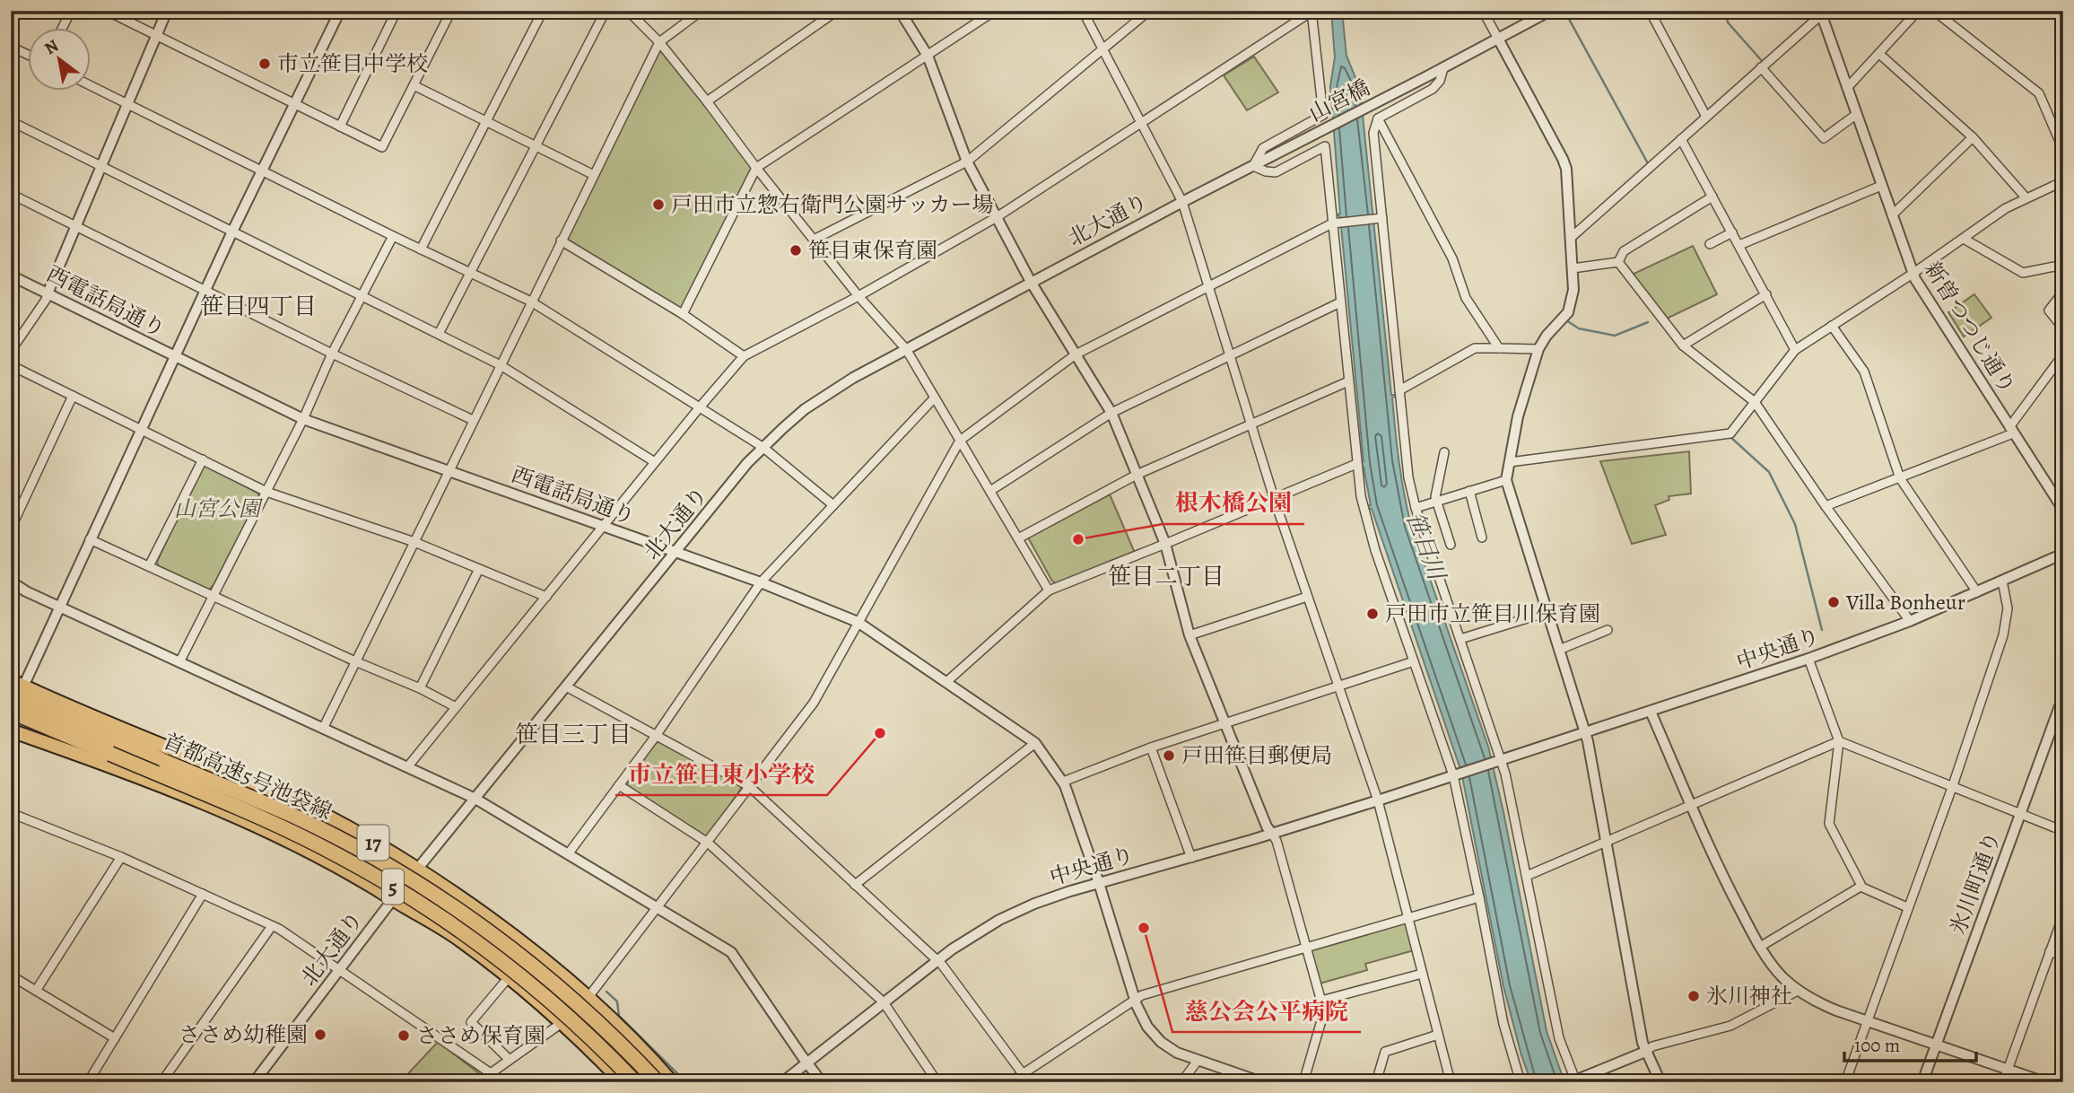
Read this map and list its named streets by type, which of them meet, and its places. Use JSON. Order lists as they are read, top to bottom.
{
  "streets": {
    "highway": ["首都高速5号池袋線", "17", "5"],
    "street": [
      "山宮橋",
      "北大通り",
      "西電話局通り",
      "新曽つつじ通り",
      "中央通り",
      "氷川町通り"
    ]
  },
  "crossings": [
    ["山宮橋", "北大通り"],
    ["北大通り", "西電話局通り"],
    ["北大通り", "17"],
    ["西電話局通り", "中央通り"],
    ["首都高速5号池袋線", "17"]
  ],
  "districts": ["笹目四丁目", "笹目二丁目", "笹目三丁目"],
  "water": ["笹目川"],
  "parks": ["山宮公園"],
  "places": [
    "市立笹目中学校",
    "戸田市立惣右衛門公園サッカー場",
    "笹目東保育園",
    "根木橋公園",
    "Villa Bonheur",
    "戸田市立笹目川保育園",
    "市立笹目東小学校",
    "戸田笹目郵便局",
    "慈公会公平病院",
    "氷川神社",
    "ささめ幼稚園",
    "ささめ保育園"
  ],
  "scale_bar": "100 m",
  "north": "top left"
}
